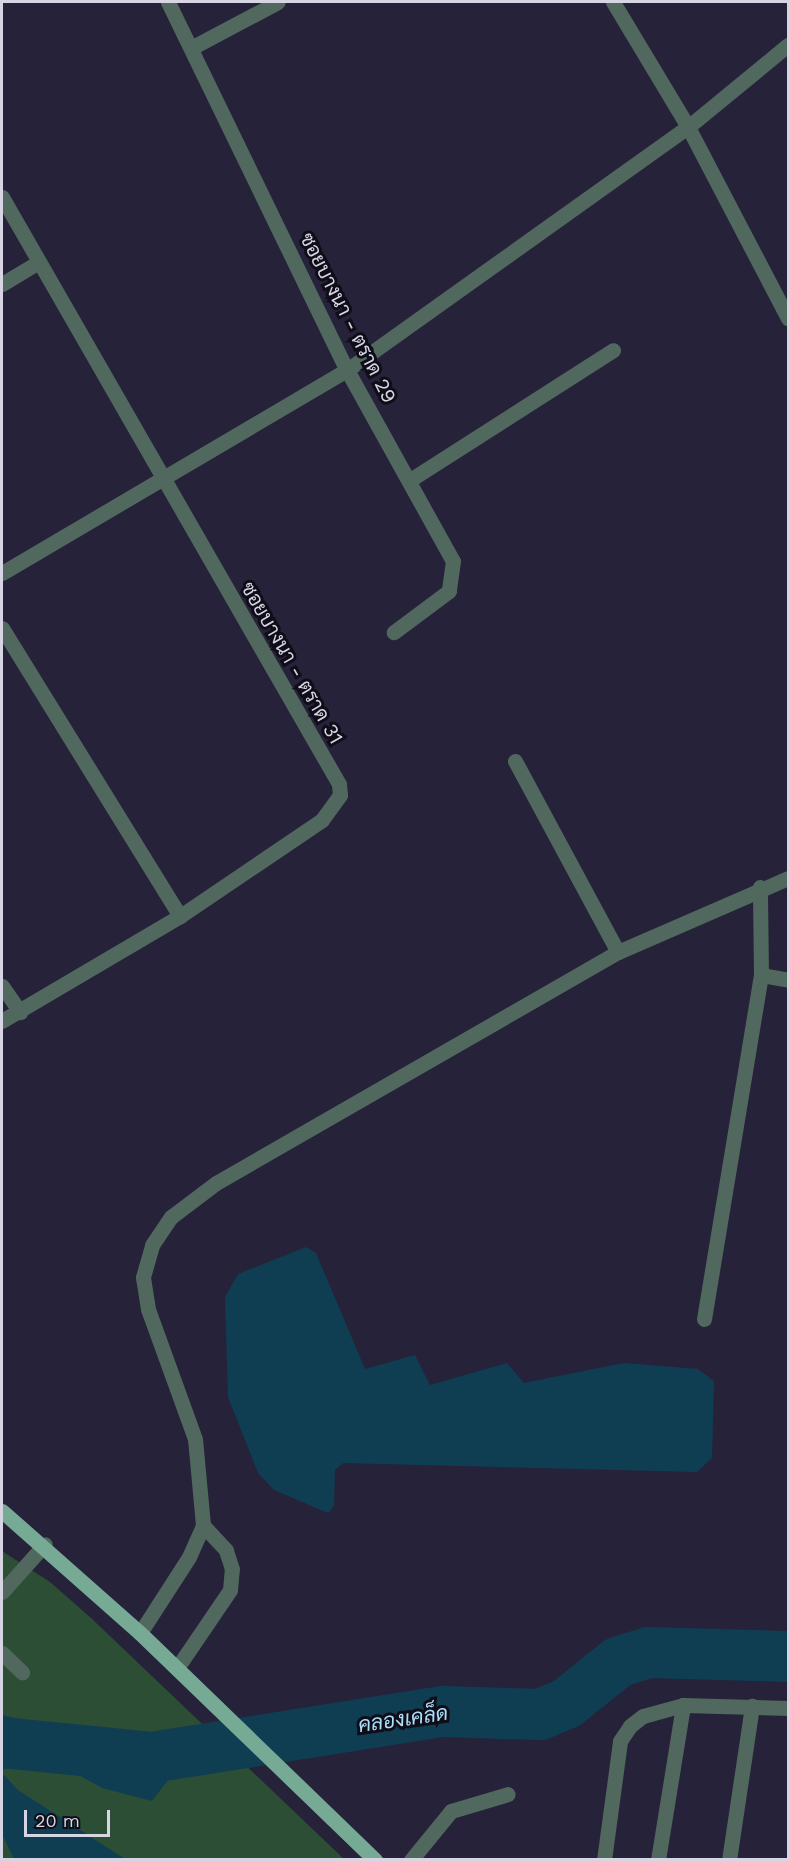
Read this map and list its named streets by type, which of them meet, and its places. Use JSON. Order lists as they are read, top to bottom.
{
  "streets": {
    "street": ["ซอยบางนา - ตราด 29", "ซอยบางนา - ตราด 31"]
  },
  "water": ["คลองเคล็ด"],
  "scale_bar": "20 m"
}
